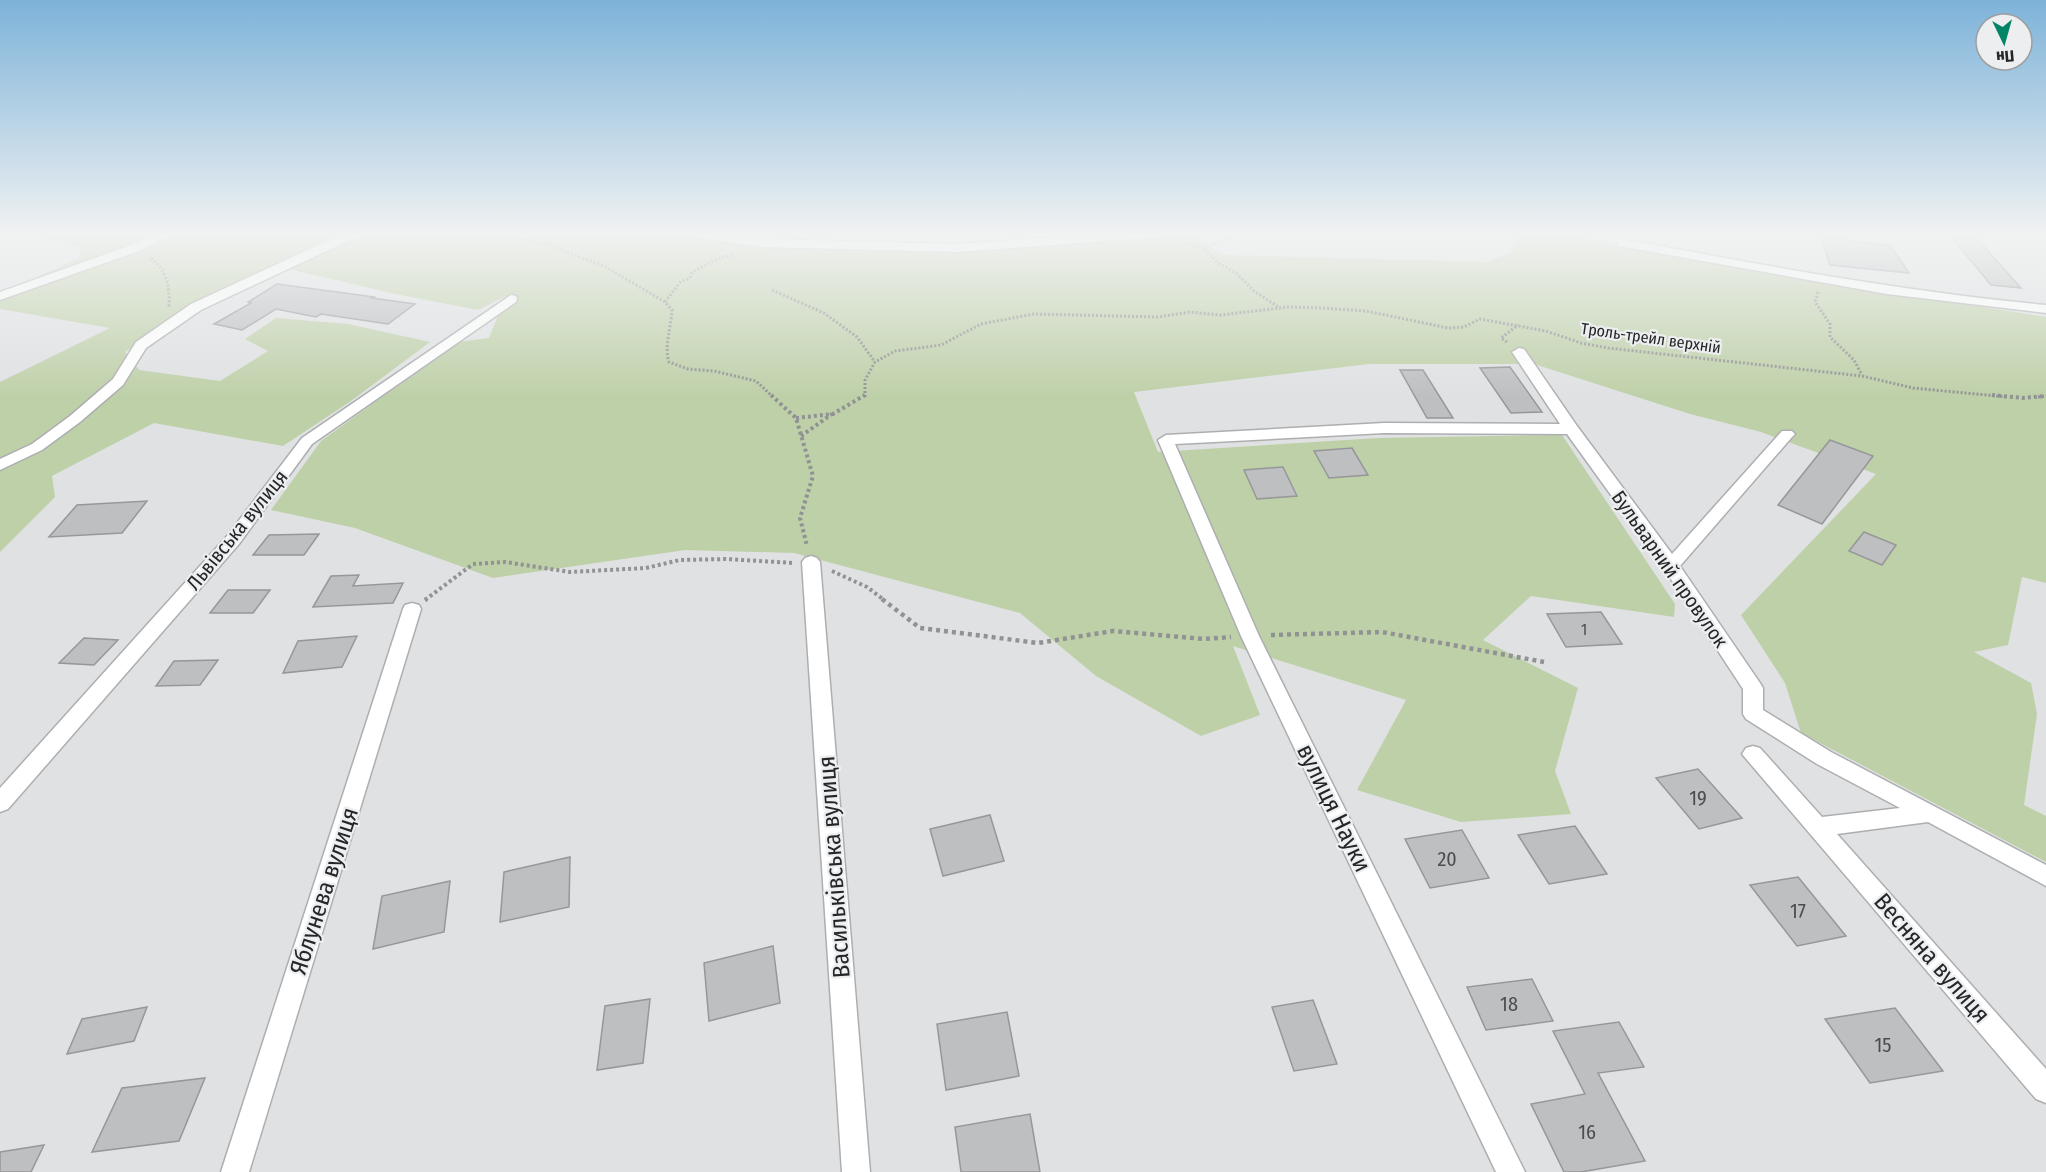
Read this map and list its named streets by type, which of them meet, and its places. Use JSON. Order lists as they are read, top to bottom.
{
  "streets": {
    "street": [
      "Львівська вулиця",
      "Бульварний провулок",
      "вулиця Науки",
      "Васильківська вулиця",
      "Яблунева вулиця",
      "Весняна вулиця"
    ],
    "path": ["Троль-трейл верхній"]
  },
  "crossings": [
    ["Бульварний провулок", "вулиця Науки"]
  ],
  "house_numbers": [
    "1",
    "19",
    "20",
    "17",
    "18",
    "15",
    "16"
  ],
  "north": "bottom"
}
